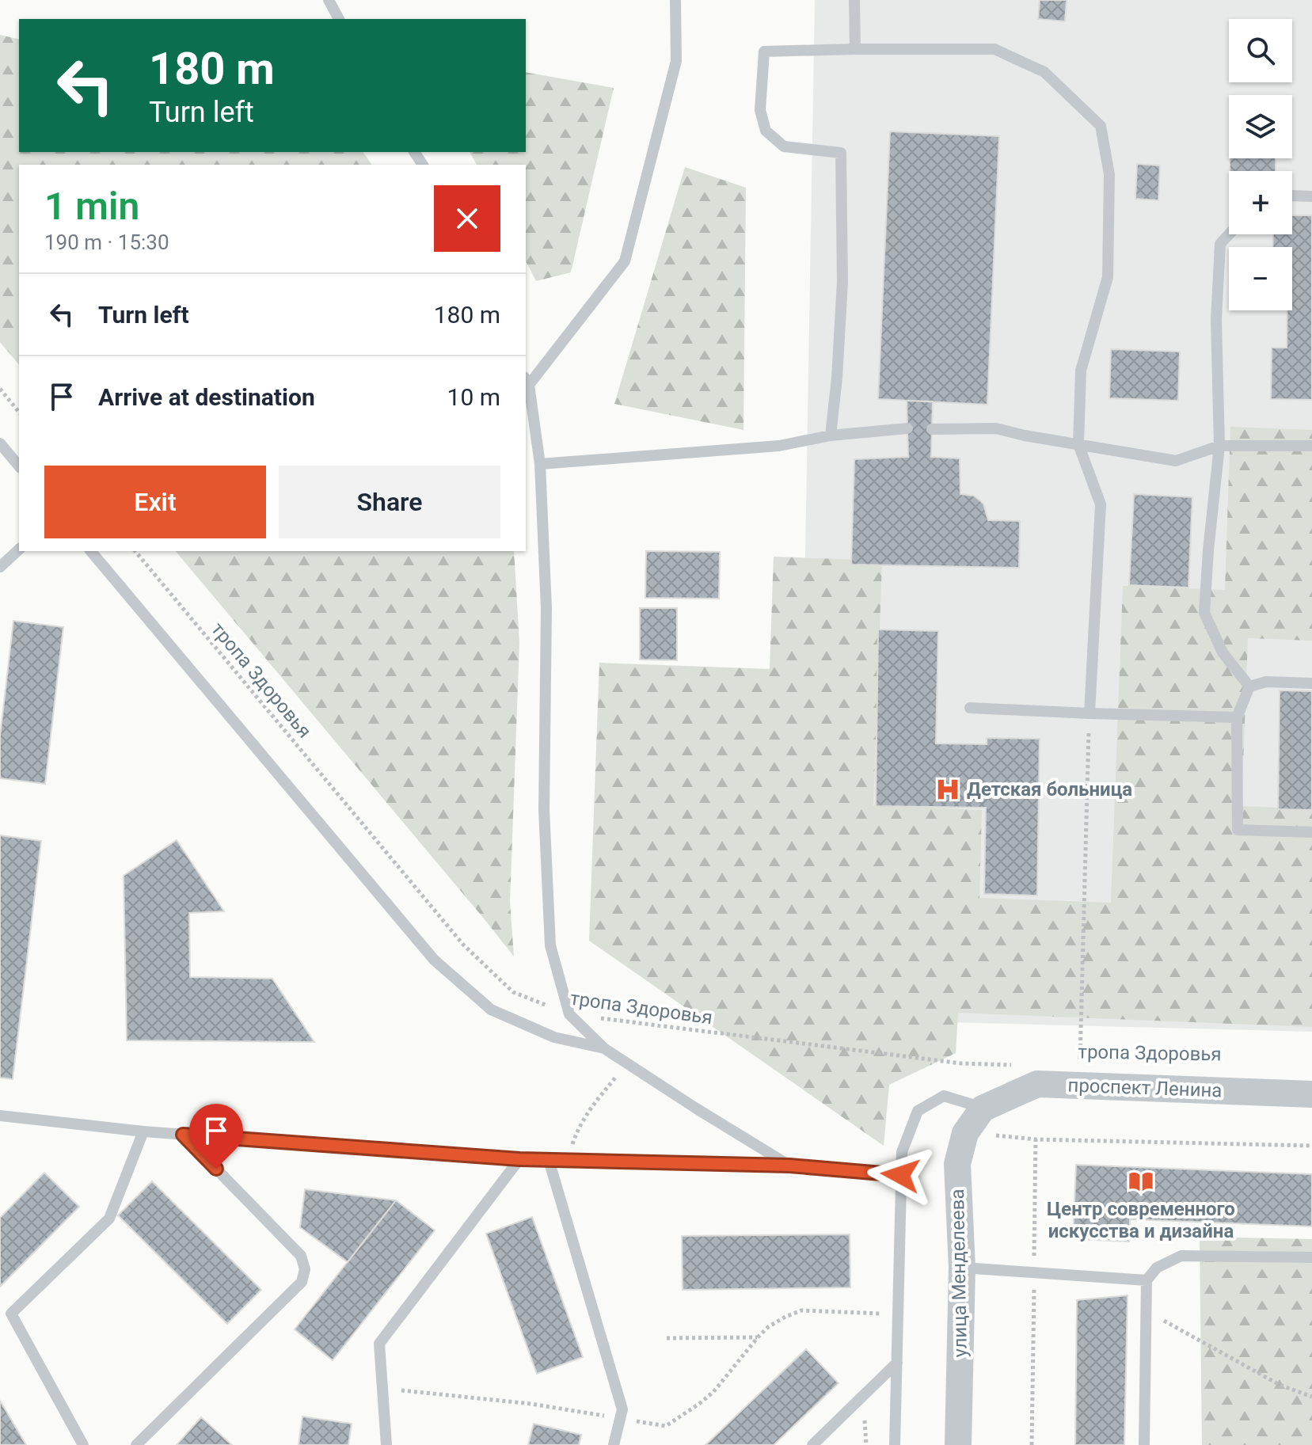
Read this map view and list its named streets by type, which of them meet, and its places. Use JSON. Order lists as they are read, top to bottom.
{
  "streets": {
    "street": ["проспект Ленина", "улица Менделеева"],
    "path": ["тропа Здоровья"]
  },
  "crossings": [
    ["проспект Ленина", "улица Менделеева"]
  ],
  "places": {
    "hospital": ["Детская больница"],
    "library": ["Центр современного искусства и дизайна"]
  },
  "page": {
    "map_buttons": ["+", "−"],
    "turn": ["180 m", "Turn left"],
    "heading": ["1 min", "190 m · 15:30"],
    "list": [
      {
        "name": "Turn left",
        "value": "180 m"
      },
      {
        "name": "Arrive at destination",
        "value": "10 m"
      }
    ],
    "buttons": ["Exit", "Share"]
  }
}
